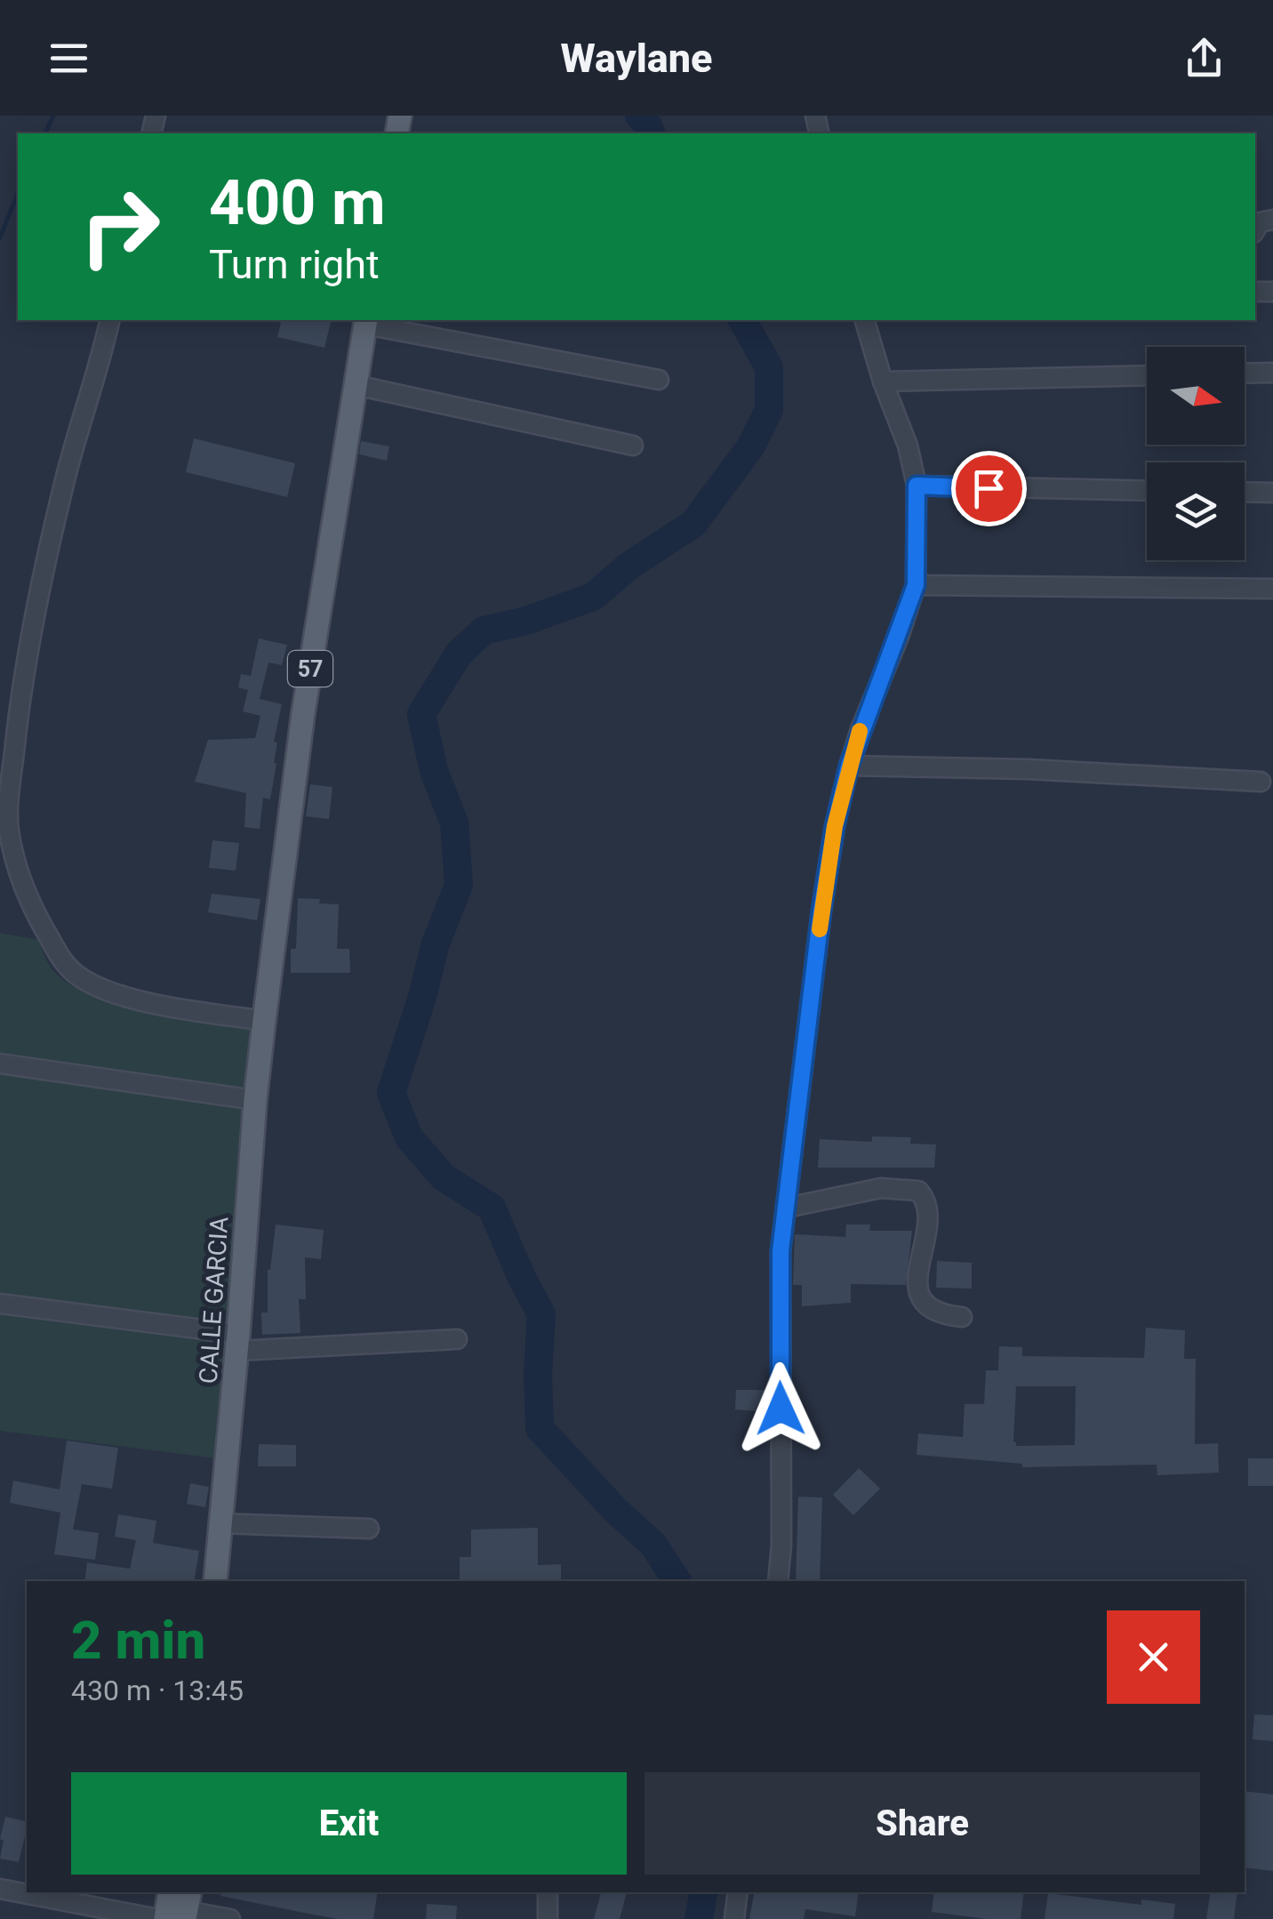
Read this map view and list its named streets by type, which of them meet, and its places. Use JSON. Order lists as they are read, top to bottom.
{
  "streets": {
    "main road": ["57", "CALLE GARCIA"]
  },
  "crossings": [
    ["57", "CALLE GARCIA"]
  ],
  "north": "right",
  "page": {
    "header": "Waylane",
    "turn": ["400 m", "Turn right"],
    "heading": ["2 min", "430 m · 13:45"],
    "buttons": ["Exit", "Share"]
  }
}
